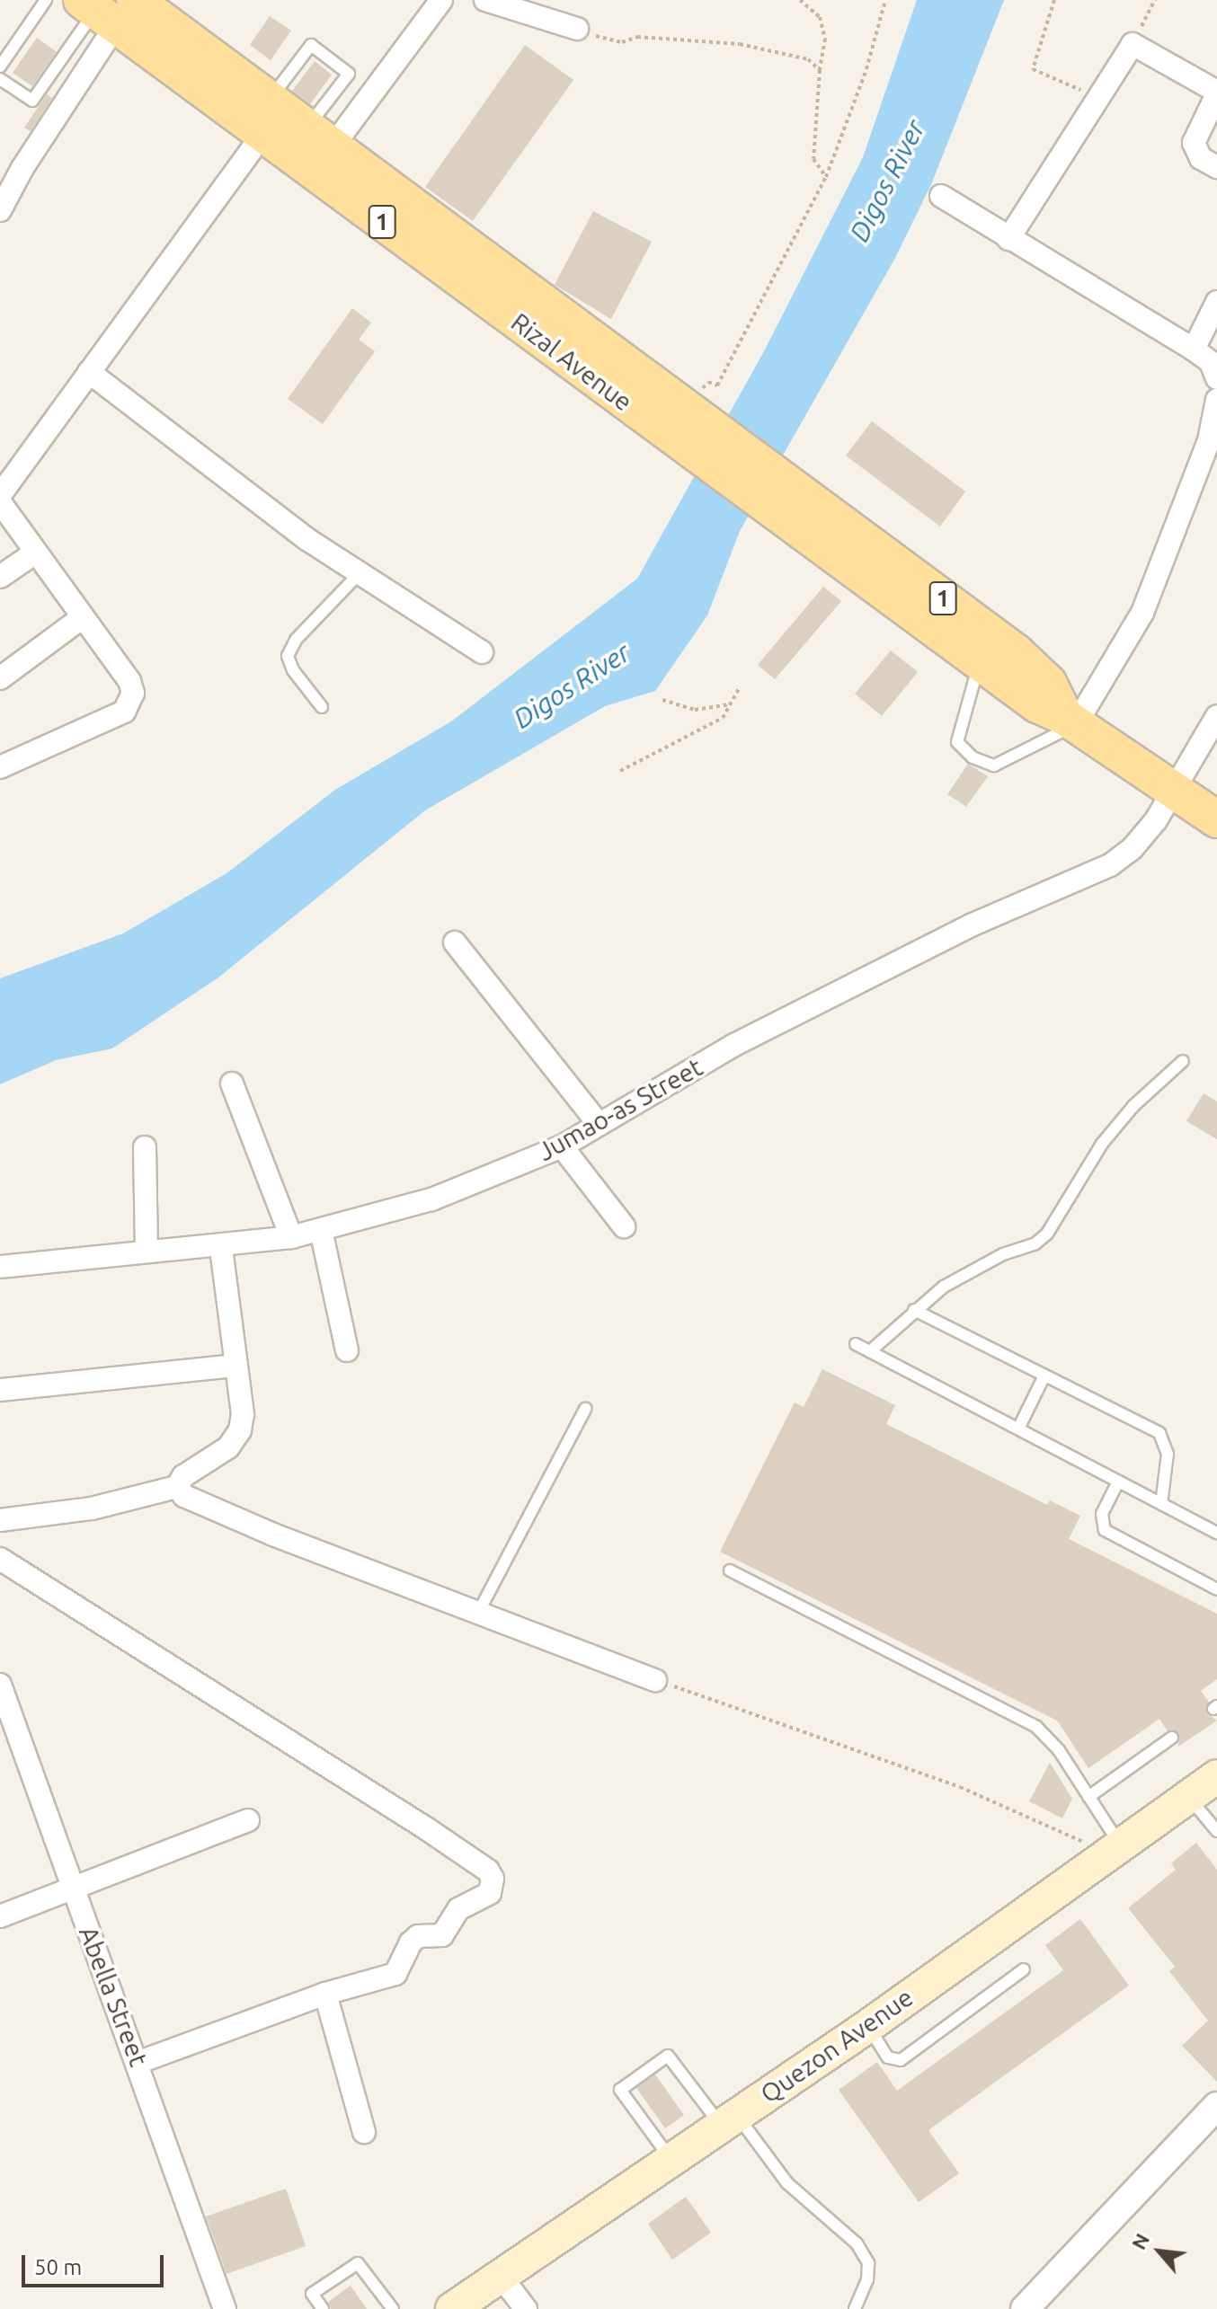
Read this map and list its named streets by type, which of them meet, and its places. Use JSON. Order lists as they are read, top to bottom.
{
  "streets": {
    "main road": ["1", "Rizal Avenue", "Quezon Avenue"],
    "street": ["Jumao-as Street", "Abella Street"]
  },
  "crossings": [
    ["Rizal Avenue", "Jumao-as Street"]
  ],
  "water": ["Digos River"],
  "scale_bar": "50 m",
  "north": "top left"
}
